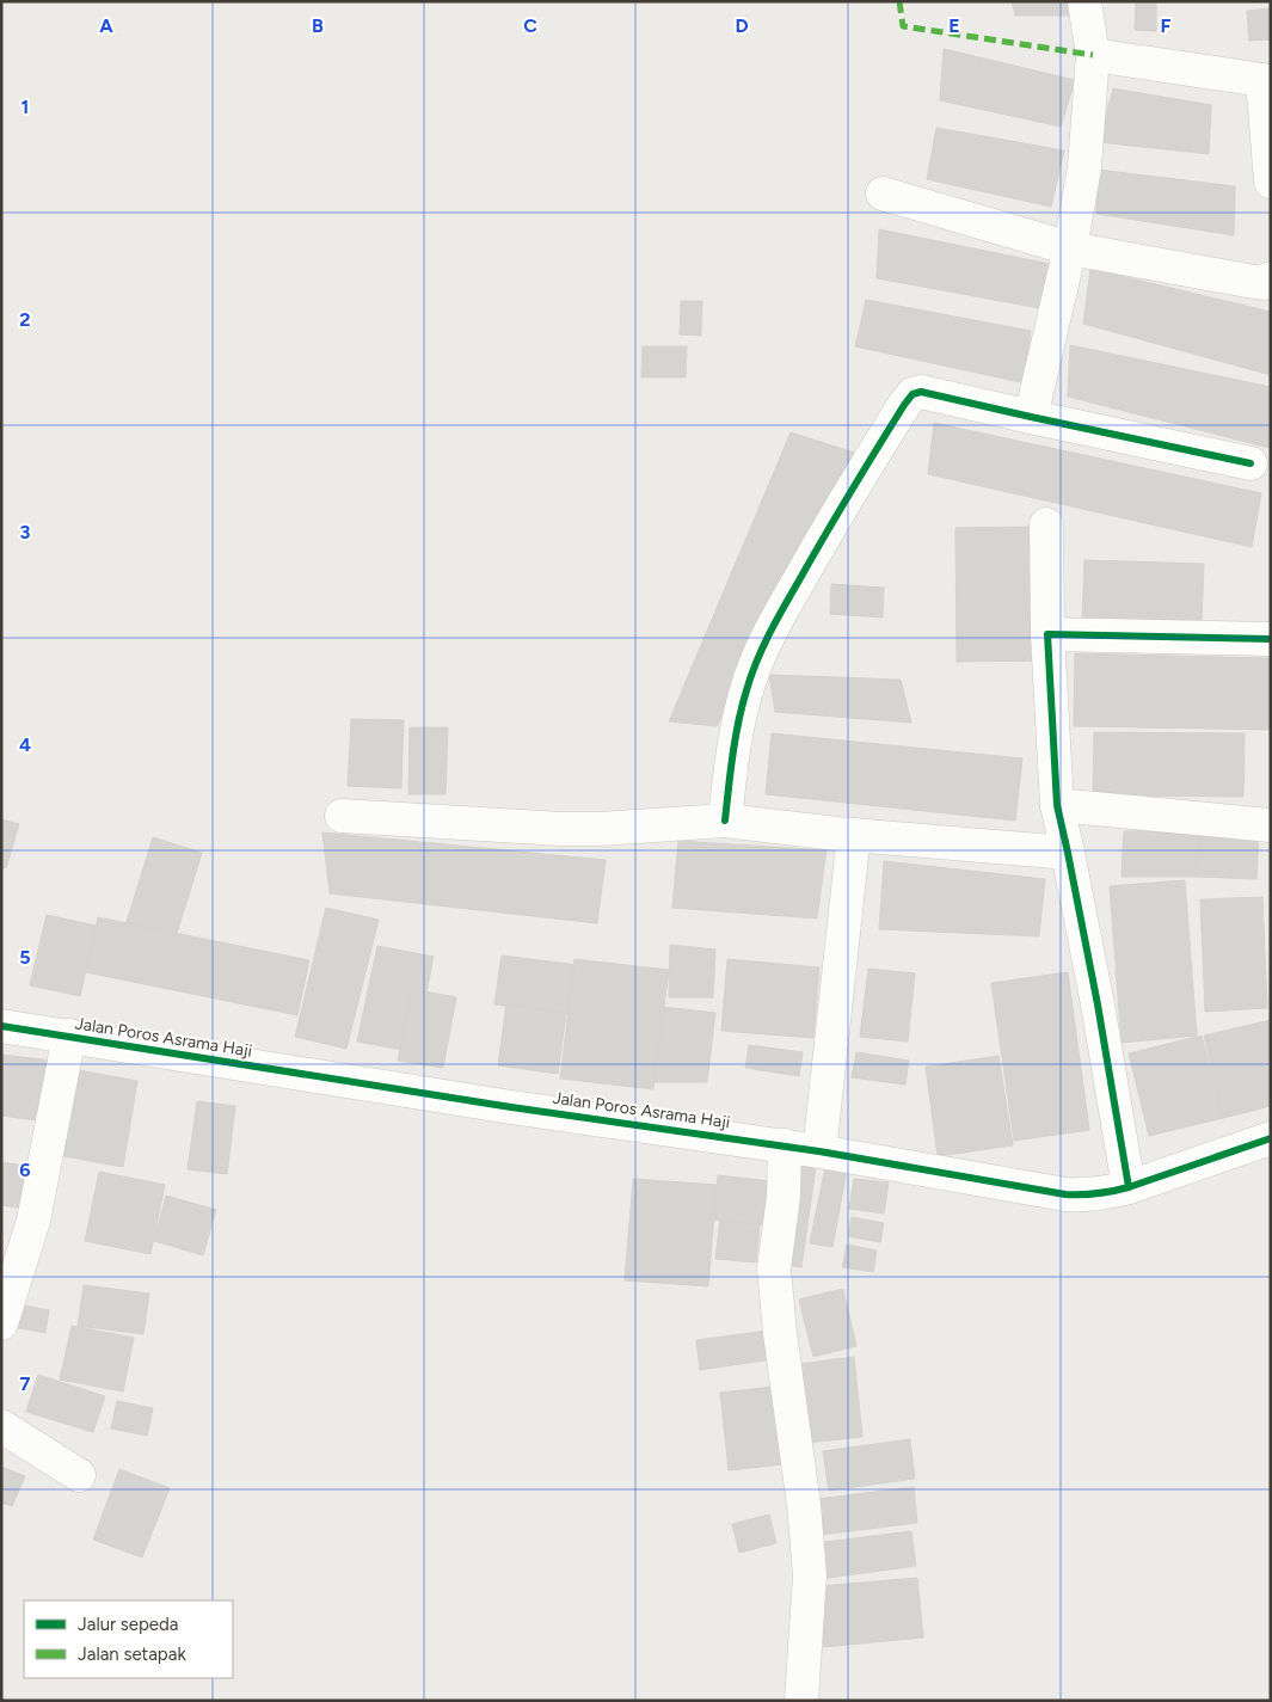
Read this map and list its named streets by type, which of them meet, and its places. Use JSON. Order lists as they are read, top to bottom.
{
  "streets": {
    "street": ["Jalan Poros Asrama Haji"]
  },
  "legend": ["Jalur sepeda", "Jalan setapak"],
  "grid": {
    "columns": [
      "A",
      "B",
      "C",
      "D",
      "E",
      "F"
    ],
    "rows": [
      "1",
      "2",
      "3",
      "4",
      "5",
      "6",
      "7"
    ]
  }
}
